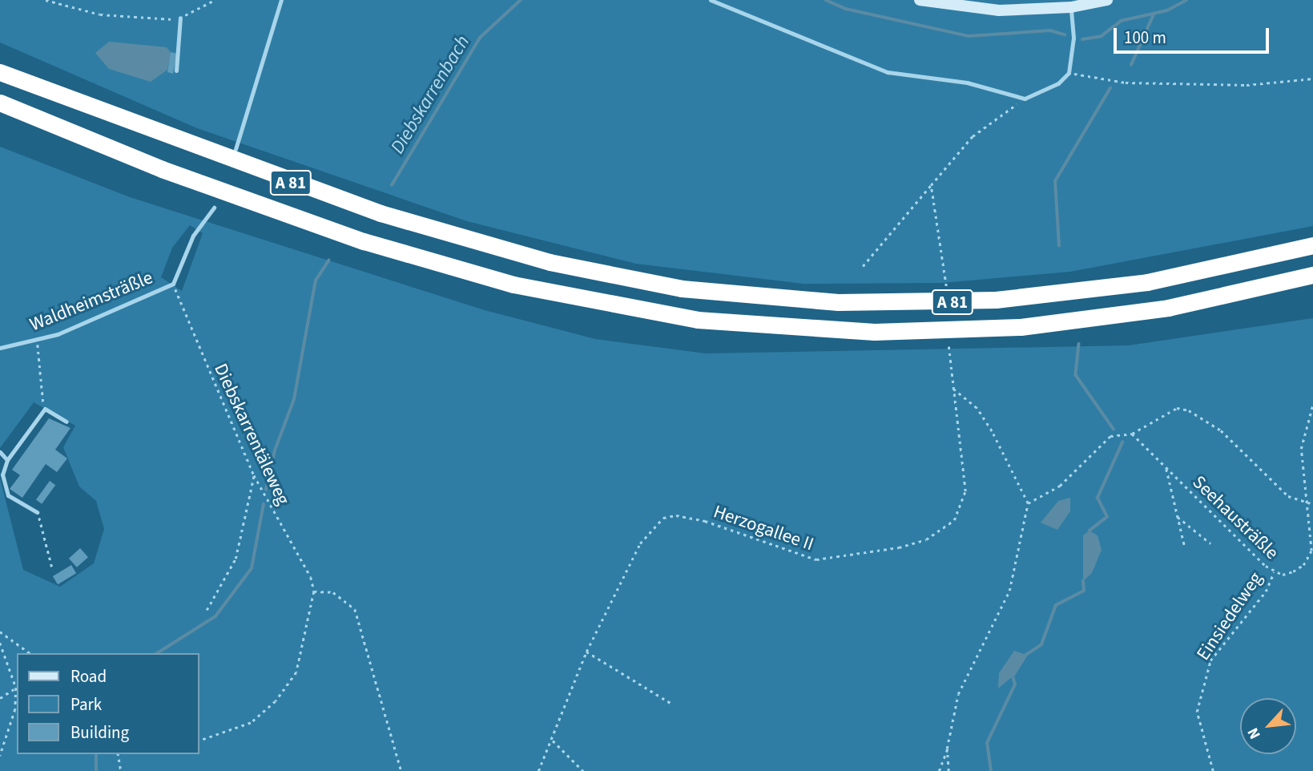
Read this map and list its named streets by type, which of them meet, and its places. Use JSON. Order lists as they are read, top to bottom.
{
  "streets": {
    "highway": ["A 81"],
    "lane": ["Waldheimsträßle"],
    "path": [
      "Diebskarrentäleweg",
      "Seehausträßle",
      "Herzogallee II",
      "Einsiedelweg"
    ]
  },
  "crossings": [
    ["Waldheimsträßle", "Diebskarrentäleweg"],
    ["Seehausträßle", "Einsiedelweg"]
  ],
  "water": ["Diebskarrenbach"],
  "legend": ["Road", "Park", "Building"],
  "scale_bar": "100 m",
  "north": "bottom left"
}
